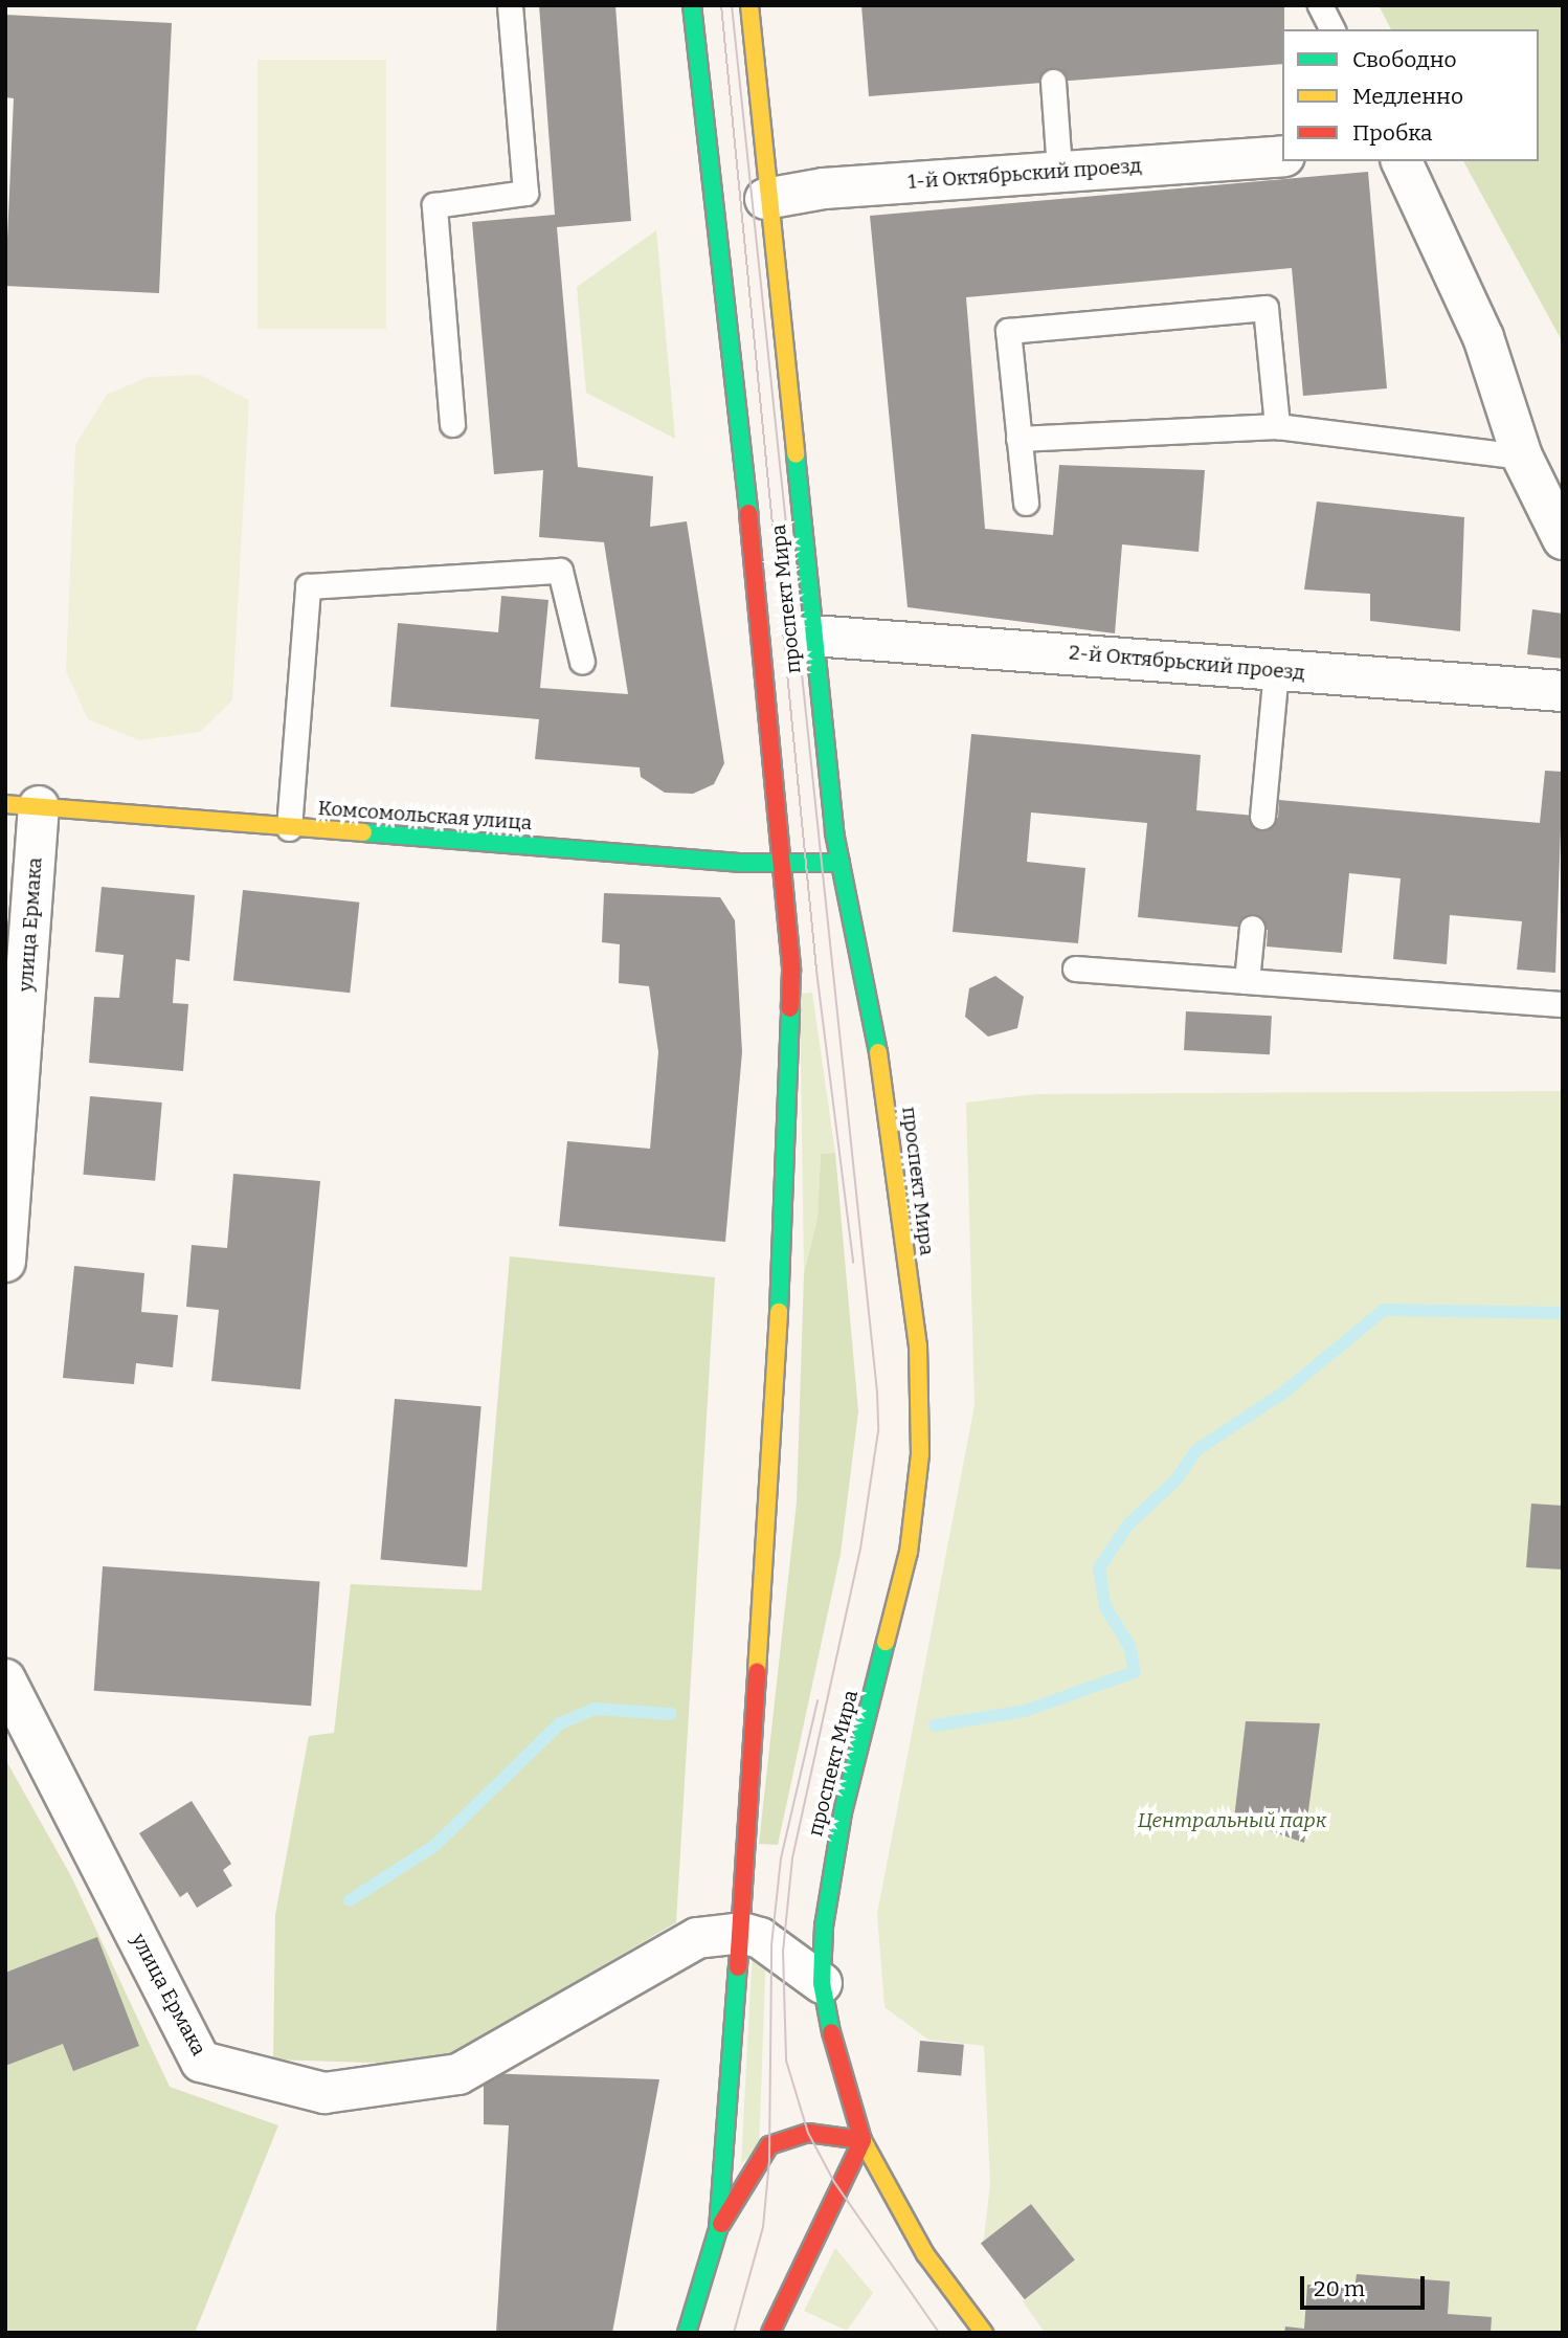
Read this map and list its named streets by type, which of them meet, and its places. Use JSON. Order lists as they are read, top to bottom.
{
  "streets": {
    "main road": ["проспект Мира", "Комсомольская улица"],
    "street": ["1-й Октябрьский проезд", "2-й Октябрьский проезд", "улица Ермака"]
  },
  "crossings": [
    ["1-й Октябрьский проезд", "проспект Мира"],
    ["проспект Мира", "2-й Октябрьский проезд"],
    ["проспект Мира", "Комсомольская улица"],
    ["проспект Мира", "улица Ермака"],
    ["Комсомольская улица", "улица Ермака"]
  ],
  "parks": ["Центральный парк"],
  "legend": ["Свободно", "Медленно", "Пробка"],
  "scale_bar": "20 m"
}
